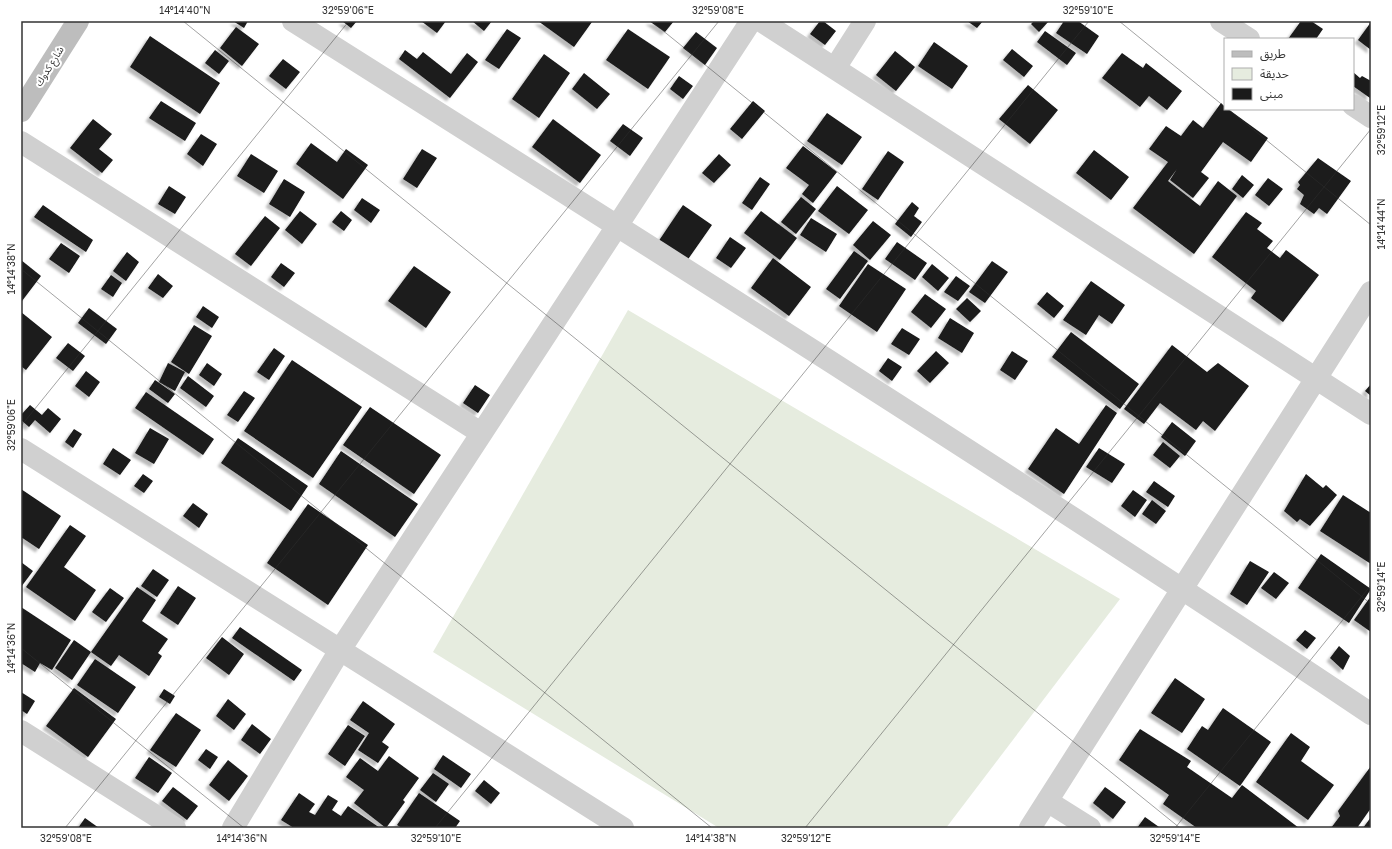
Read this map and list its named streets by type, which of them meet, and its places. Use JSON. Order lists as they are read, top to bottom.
{
  "streets": {
    "street": ["شارع كدوك"]
  },
  "legend": ["طريق", "حديقة", "مبنى"],
  "coordinates": [
    "14°14'40\"N",
    "32°59'06\"E",
    "32°59'08\"E",
    "32°59'10\"E",
    "32°59'12\"E",
    "14°14'44\"N",
    "14°14'38\"N",
    "32°59'14\"E",
    "14°14'36\"N"
  ]
}
